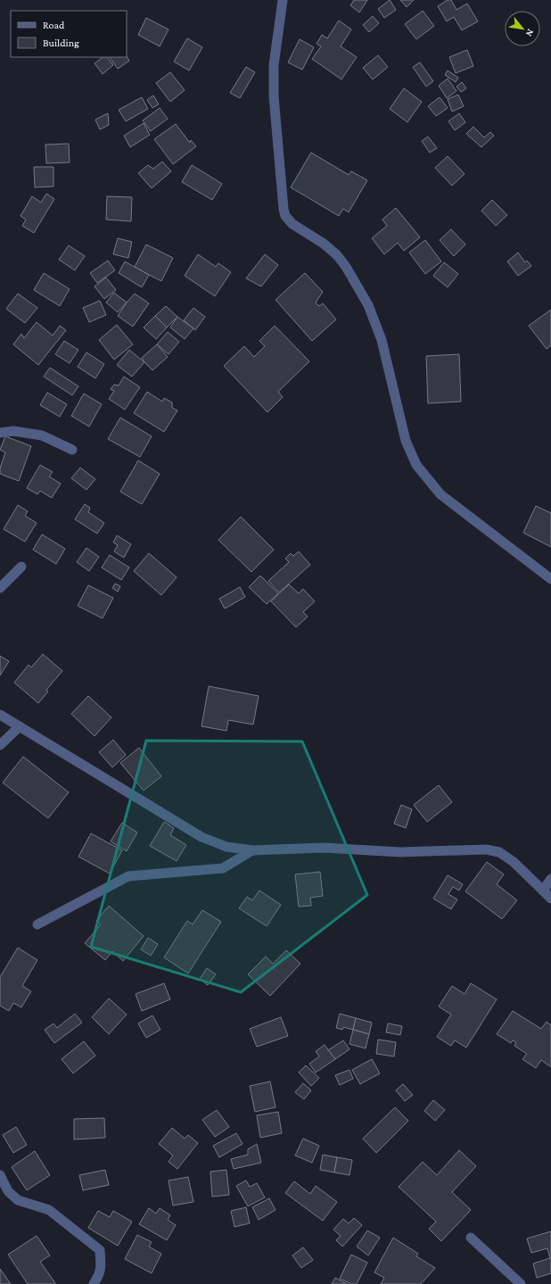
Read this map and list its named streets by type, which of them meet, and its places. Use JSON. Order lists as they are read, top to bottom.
{
  "legend": ["Road", "Building"],
  "north": "bottom right"
}
